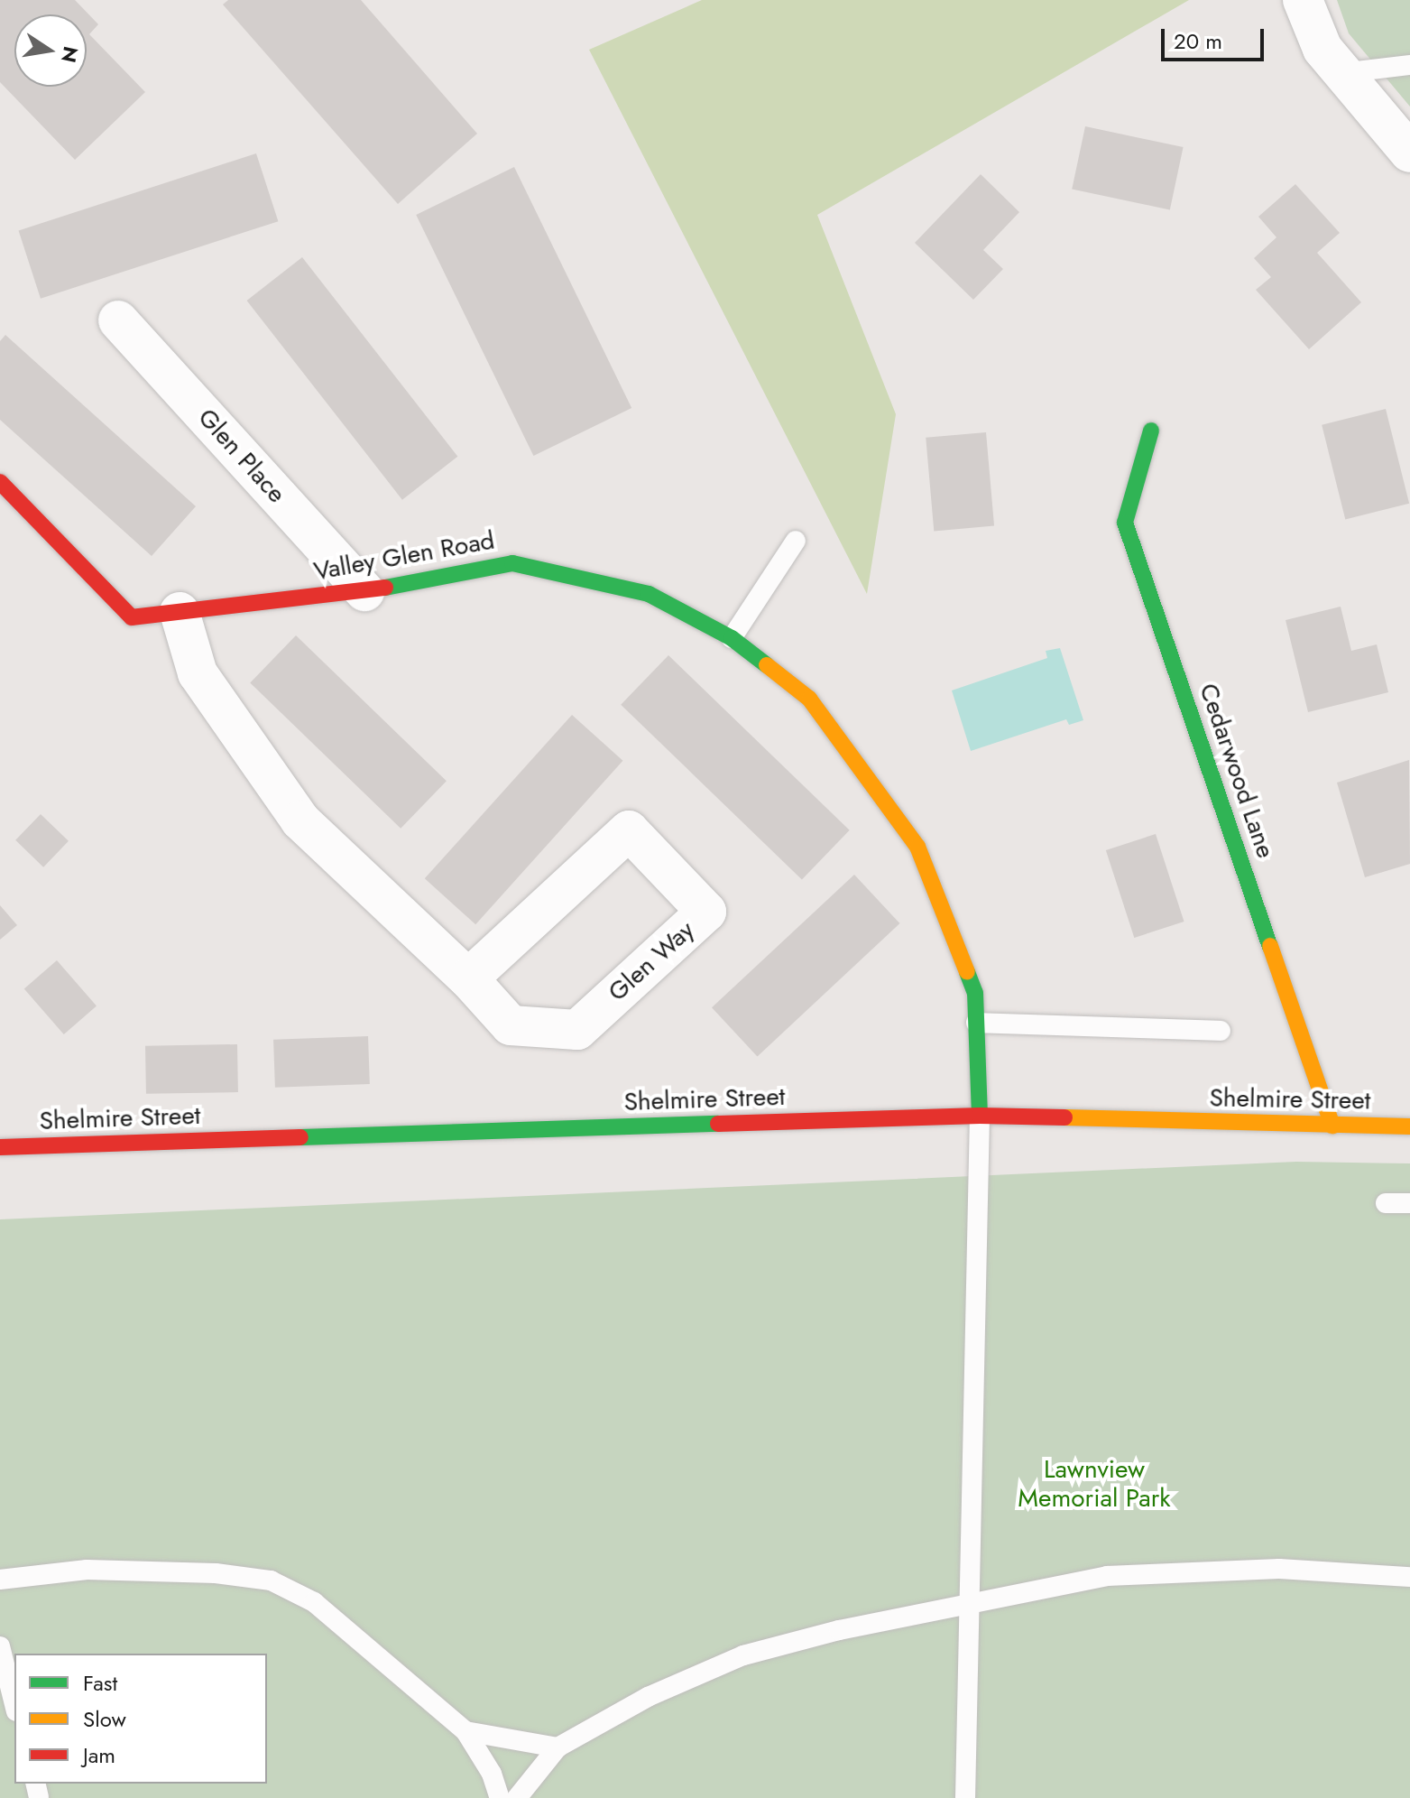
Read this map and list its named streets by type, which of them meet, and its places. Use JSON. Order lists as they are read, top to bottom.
{
  "streets": {
    "street": [
      "Glen Place",
      "Valley Glen Road",
      "Cedarwood Lane",
      "Glen Way",
      "Shelmire Street"
    ]
  },
  "crossings": [
    ["Glen Place", "Valley Glen Road"],
    ["Valley Glen Road", "Glen Way"],
    ["Valley Glen Road", "Shelmire Street"],
    ["Cedarwood Lane", "Shelmire Street"]
  ],
  "parks": ["Lawnview Memorial Park"],
  "legend": ["Fast", "Slow", "Jam"],
  "scale_bar": "20 m",
  "north": "right"
}
